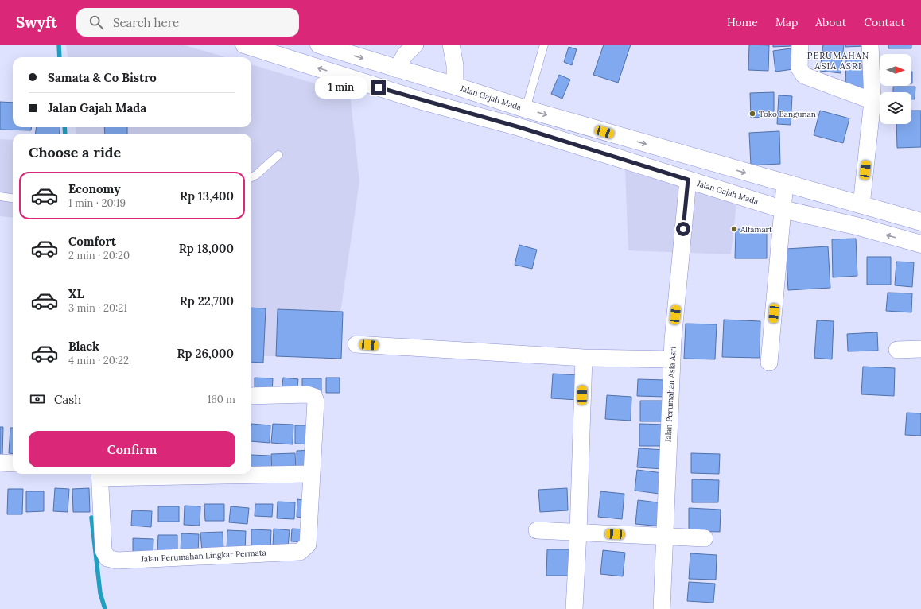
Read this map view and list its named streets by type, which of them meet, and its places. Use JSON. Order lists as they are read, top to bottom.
{
  "streets": {
    "main road": ["Jalan Gajah Mada"],
    "street": ["Jalan Perumahan Asia Asri", "Jalan Perumahan Lingkar Permata"]
  },
  "crossings": [
    ["Jalan Gajah Mada", "Jalan Perumahan Asia Asri"]
  ],
  "districts": ["PERUMAHAN ASIA ASRI"],
  "places": ["Toko Bangunan", "Alfamart"],
  "north": "right",
  "page": {
    "header": "Swyft",
    "search": "Search here",
    "nav": [
      "Home",
      "Map",
      "About",
      "Contact"
    ],
    "banner": ["Samata & Co Bistro", "Jalan Gajah Mada"],
    "bubble": "1 min",
    "heading": "Choose a ride",
    "list": [
      {
        "name": "Economy",
        "note": "1 min · 20:19",
        "value": "Rp 13,400"
      },
      {
        "name": "Comfort",
        "note": "2 min · 20:20",
        "value": "Rp 18,000"
      },
      {
        "name": "XL",
        "note": "3 min · 20:21",
        "value": "Rp 22,700"
      },
      {
        "name": "Black",
        "note": "4 min · 20:22",
        "value": "Rp 26,000"
      }
    ],
    "pay": ["Cash", "160 m"],
    "buttons": "Confirm"
  }
}
